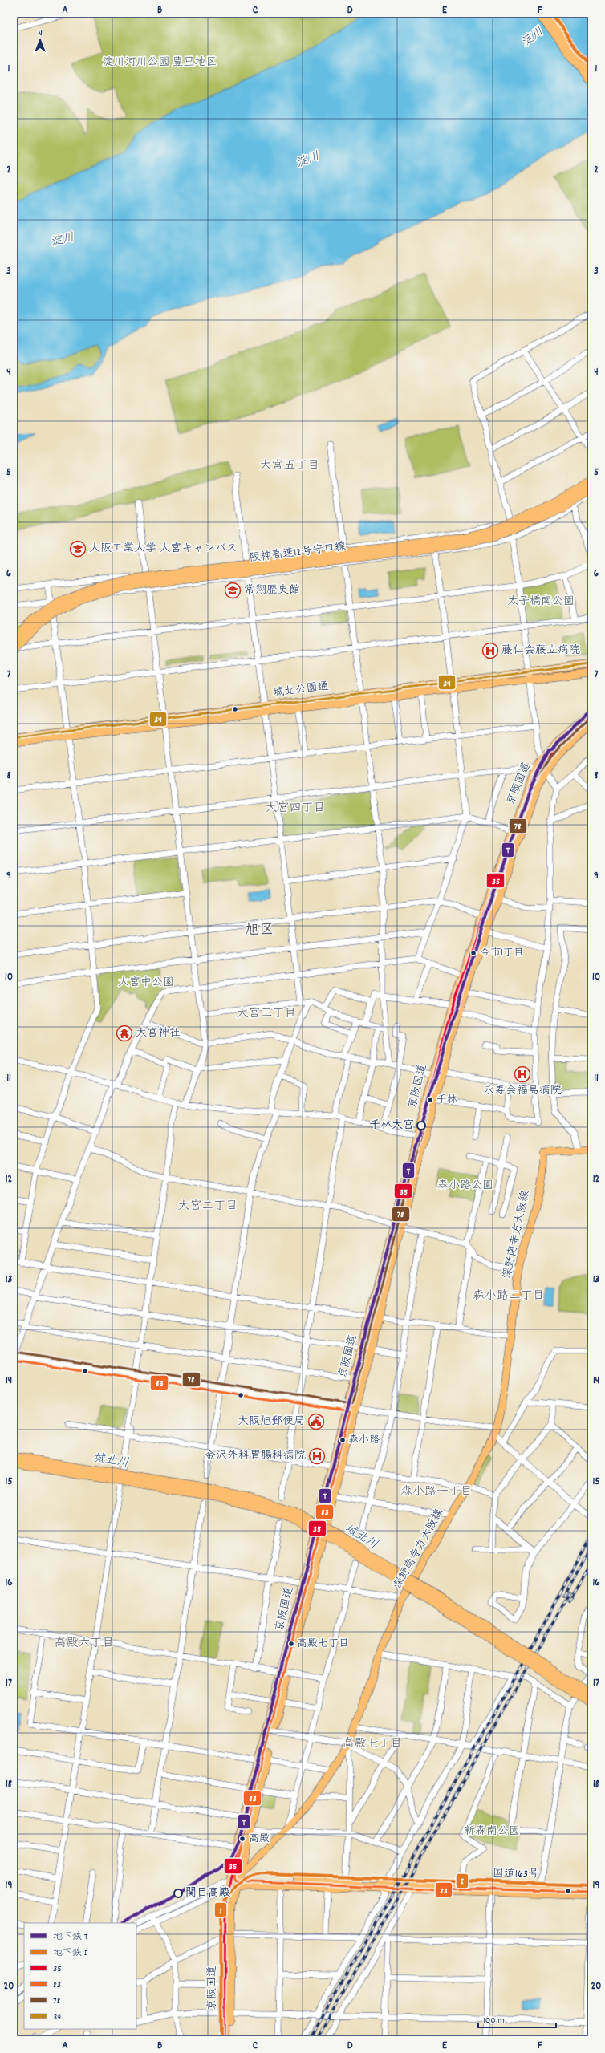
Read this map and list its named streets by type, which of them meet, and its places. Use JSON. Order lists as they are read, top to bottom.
{
  "streets": {
    "highway": ["阪神高速12号守口線", "京阪国道", "国道163号"],
    "main road": ["城北公園通", "深野南寺方大阪線"]
  },
  "crossings": [
    ["京阪国道", "深野南寺方大阪線"],
    ["京阪国道", "国道163号"],
    ["深野南寺方大阪線", "国道163号"]
  ],
  "districts": [
    "大宮五丁目",
    "大宮四丁目",
    "旭区",
    "大宮三丁目",
    "大宮二丁目",
    "森小路二丁目",
    "森小路一丁目",
    "高殿六丁目",
    "高殿七丁目"
  ],
  "water": ["淀川", "城北川"],
  "parks": [
    "淀川河川公園 豊里地区",
    "太子橋南公園",
    "大宮中公園",
    "森小路公園",
    "新森南公園"
  ],
  "places": {
    "school or university": ["大阪工業大学 大宮キャンパス", "常翔歴史館"],
    "hospital": ["藤仁会藤立病院", "永寿会福島病院", "金沢外科胃腸科病院"],
    "other": [
      "今市1丁目",
      "千林",
      "千林大宮",
      "森小路",
      "高殿七丁目",
      "高殿",
      "関目高殿"
    ],
    "temple": ["大宮神社"],
    "public building": ["大阪旭郵便局"]
  },
  "lines": [
    "metro line I",
    "transit line 34",
    "metro line T",
    "transit line 35",
    "transit line 78",
    "transit line 83"
  ],
  "legend": [
    "地下鉄 T",
    "地下鉄 I",
    "35",
    "83",
    "78",
    "34"
  ],
  "scale_bar": "100 m",
  "north": "top",
  "grid": {
    "columns": [
      "A",
      "B",
      "C",
      "D",
      "E",
      "F"
    ],
    "rows": [
      "1",
      "2",
      "3",
      "4",
      "5",
      "6",
      "7",
      "8",
      "9",
      "10",
      "11",
      "12",
      "13",
      "14",
      "15",
      "16",
      "17",
      "18",
      "19",
      "20"
    ]
  }
}
